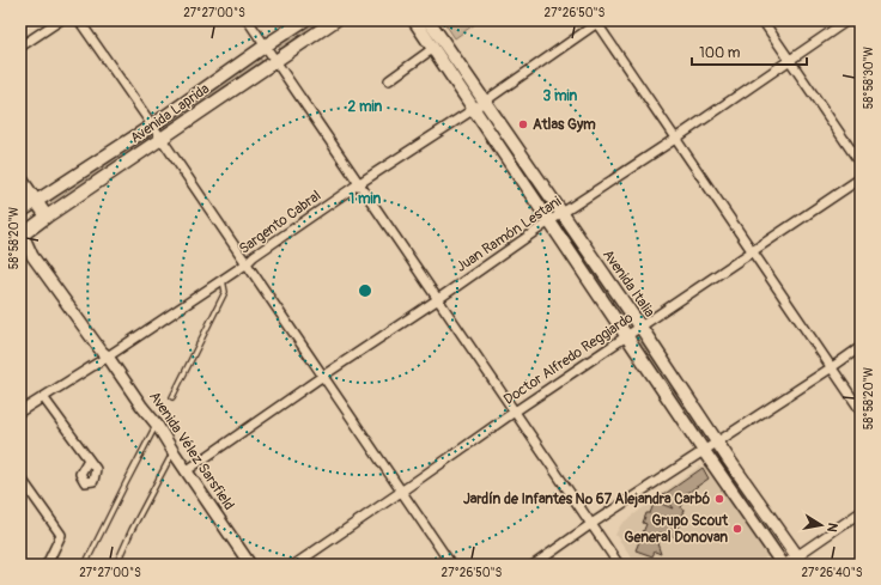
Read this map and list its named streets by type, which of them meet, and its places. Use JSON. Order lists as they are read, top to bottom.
{
  "streets": {
    "main road": ["Avenida Laprida", "Avenida Italia"],
    "street": [
      "Sargento Cabral",
      "Juan Ramón Lestani",
      "Doctor Alfredo Reggiardo",
      "Avenida Vélez Sarsfield"
    ]
  },
  "crossings": [
    ["Avenida Laprida", "Avenida Vélez Sarsfield"],
    ["Sargento Cabral", "Avenida Italia"],
    ["Sargento Cabral", "Avenida Vélez Sarsfield"],
    ["Juan Ramón Lestani", "Avenida Italia"],
    ["Juan Ramón Lestani", "Avenida Vélez Sarsfield"],
    ["Avenida Italia", "Doctor Alfredo Reggiardo"]
  ],
  "places": ["Atlas Gym", "Jardín de Infantes Nº 67 Alejandra Carbó", "Grupo Scout General Donovan"],
  "scale_bar": "100 m",
  "north": "right",
  "coordinates": [
    "27°27'00\"S",
    "27°26'50\"S",
    "58°58'30\"W",
    "58°58'20\"W",
    "27°26'40\"S"
  ],
  "rings": ["3 min", "2 min", "1 min"]
}
